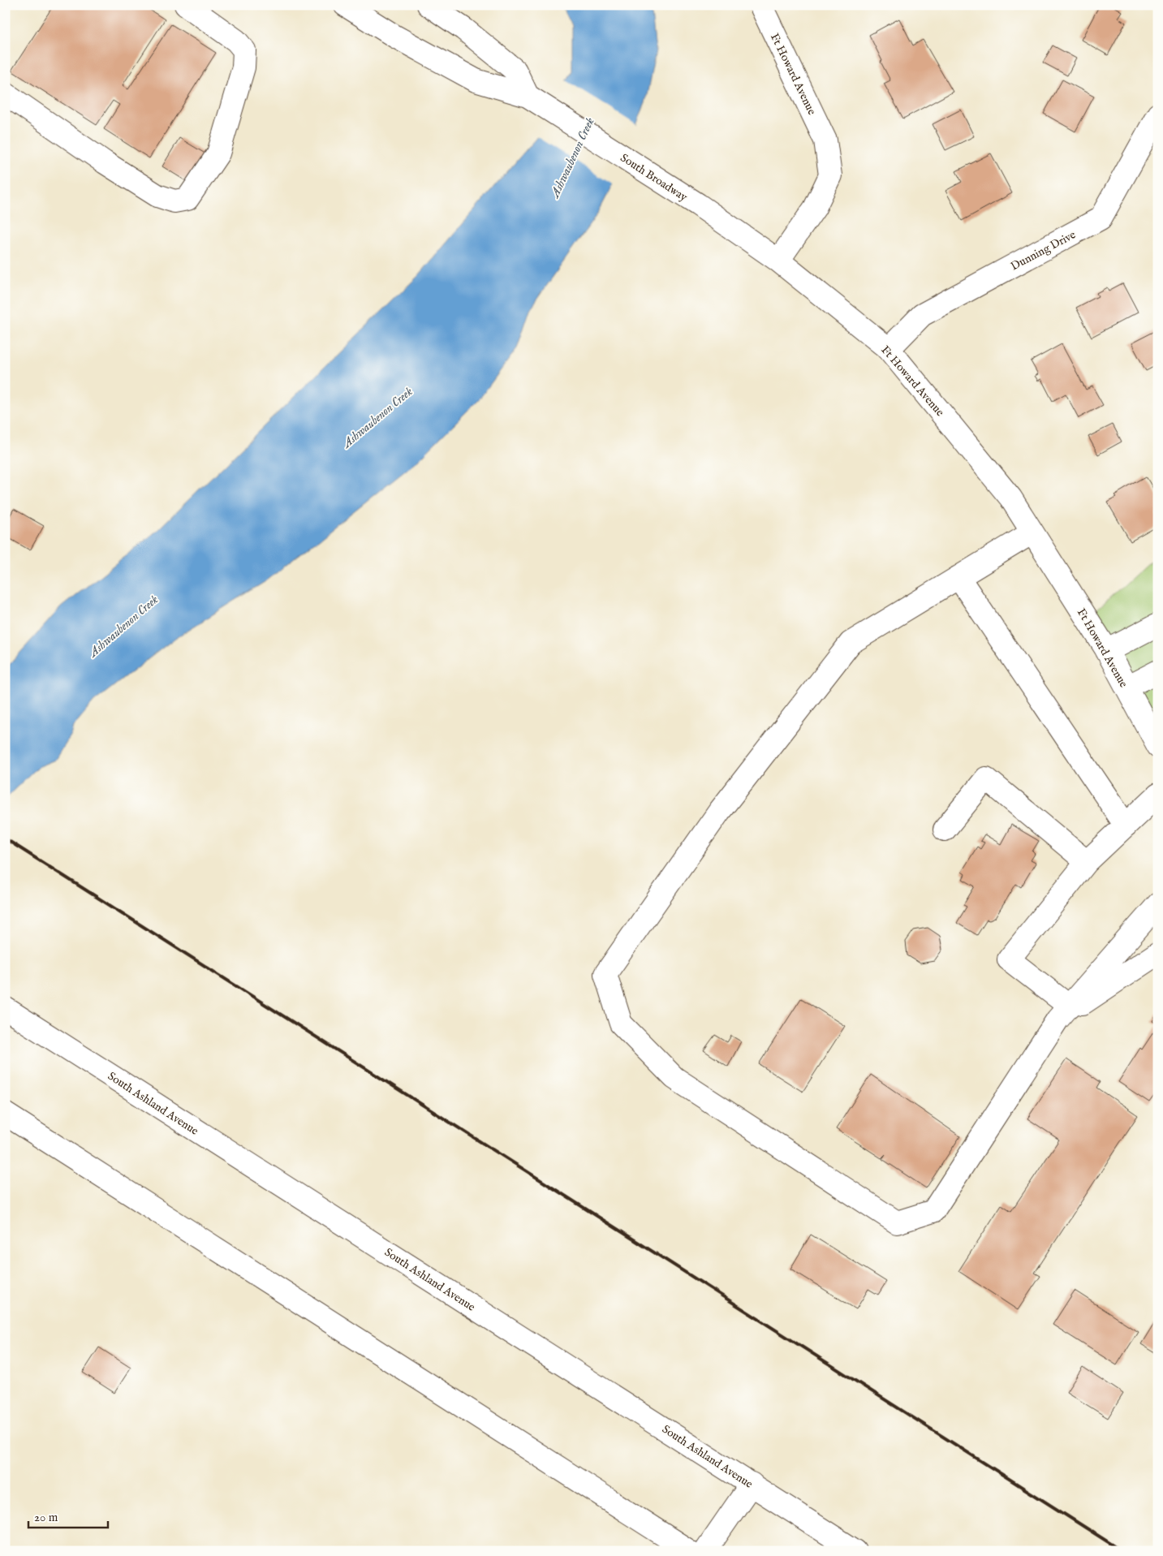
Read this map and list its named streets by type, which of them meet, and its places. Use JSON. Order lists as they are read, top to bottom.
{
  "streets": {
    "street": [
      "Ft Howard Avenue",
      "South Broadway",
      "Dunning Drive",
      "South Ashland Avenue"
    ]
  },
  "crossings": [
    ["Ft Howard Avenue", "South Broadway"],
    ["Ft Howard Avenue", "Dunning Drive"]
  ],
  "water": ["Ashwaubenon Creek"],
  "scale_bar": "20 m"
}
